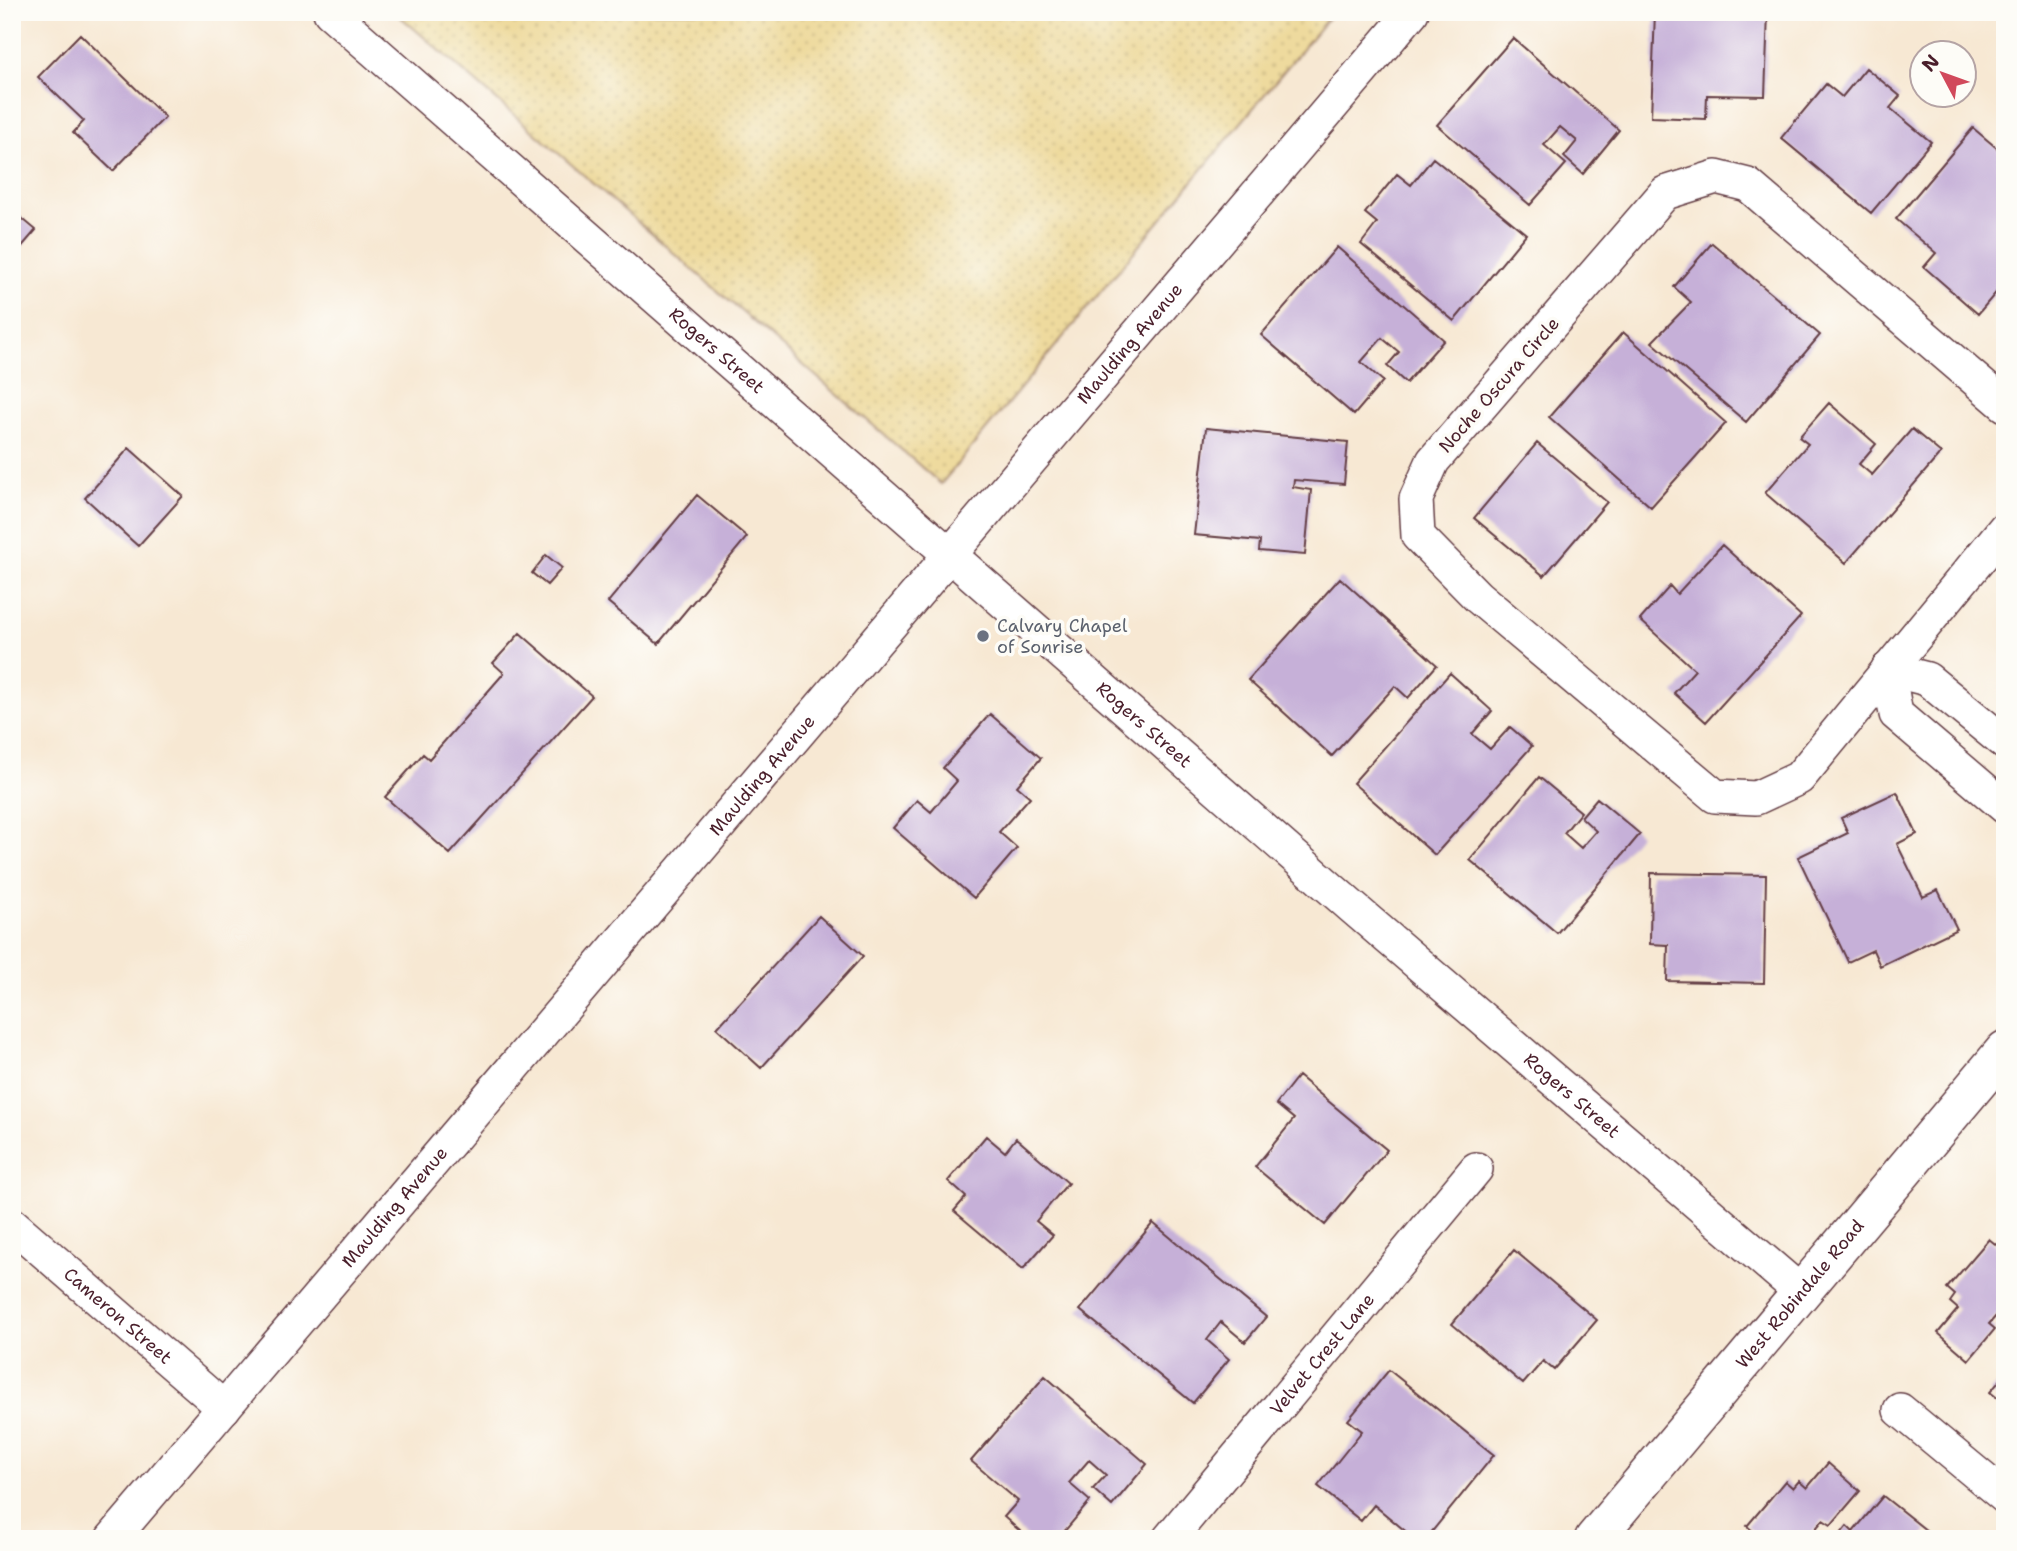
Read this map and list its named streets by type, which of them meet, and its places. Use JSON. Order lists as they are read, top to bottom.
{
  "streets": {
    "street": [
      "Maulding Avenue",
      "Rogers Street",
      "Noche Oscura Circle",
      "West Robindale Road",
      "Cameron Street",
      "Velvet Crest Lane"
    ]
  },
  "crossings": [
    ["Maulding Avenue", "Rogers Street"],
    ["Maulding Avenue", "Cameron Street"],
    ["Rogers Street", "West Robindale Road"]
  ],
  "places": ["Calvary Chapel of Sonrise"],
  "north": "top left"
}
